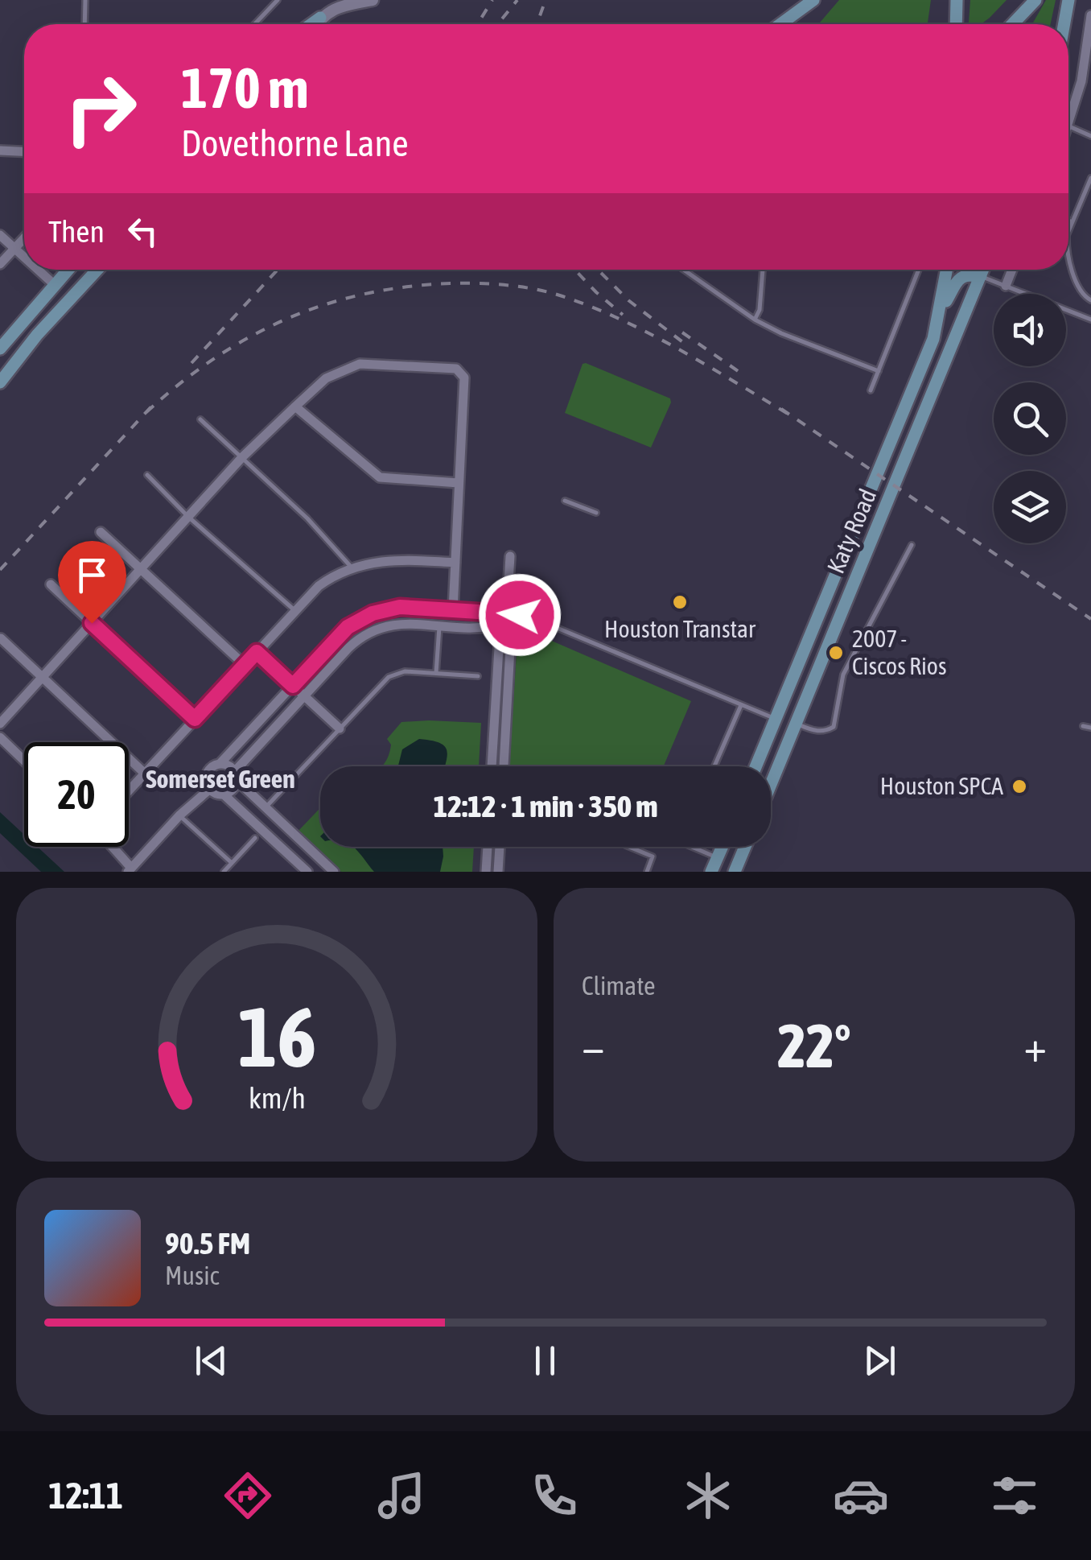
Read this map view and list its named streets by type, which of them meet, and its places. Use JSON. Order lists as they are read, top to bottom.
{
  "streets": {
    "main road": ["Katy Road"]
  },
  "districts": ["Somerset Green"],
  "places": ["Houston Transtar", "2007 - Ciscos Rios", "Houston SPCA"],
  "page": {
    "turn": ["170 m", "Dovethorne Lane"],
    "then": "Then",
    "limit": "20",
    "trip": "12:12 · 1 min · 350 m",
    "tile": "Climate",
    "heat": ["−", "22°", "+"],
    "song": ["90.5 FM", "Music"],
    "tabs": "12:11",
    "gauge": ["16", "km/h"]
  }
}
